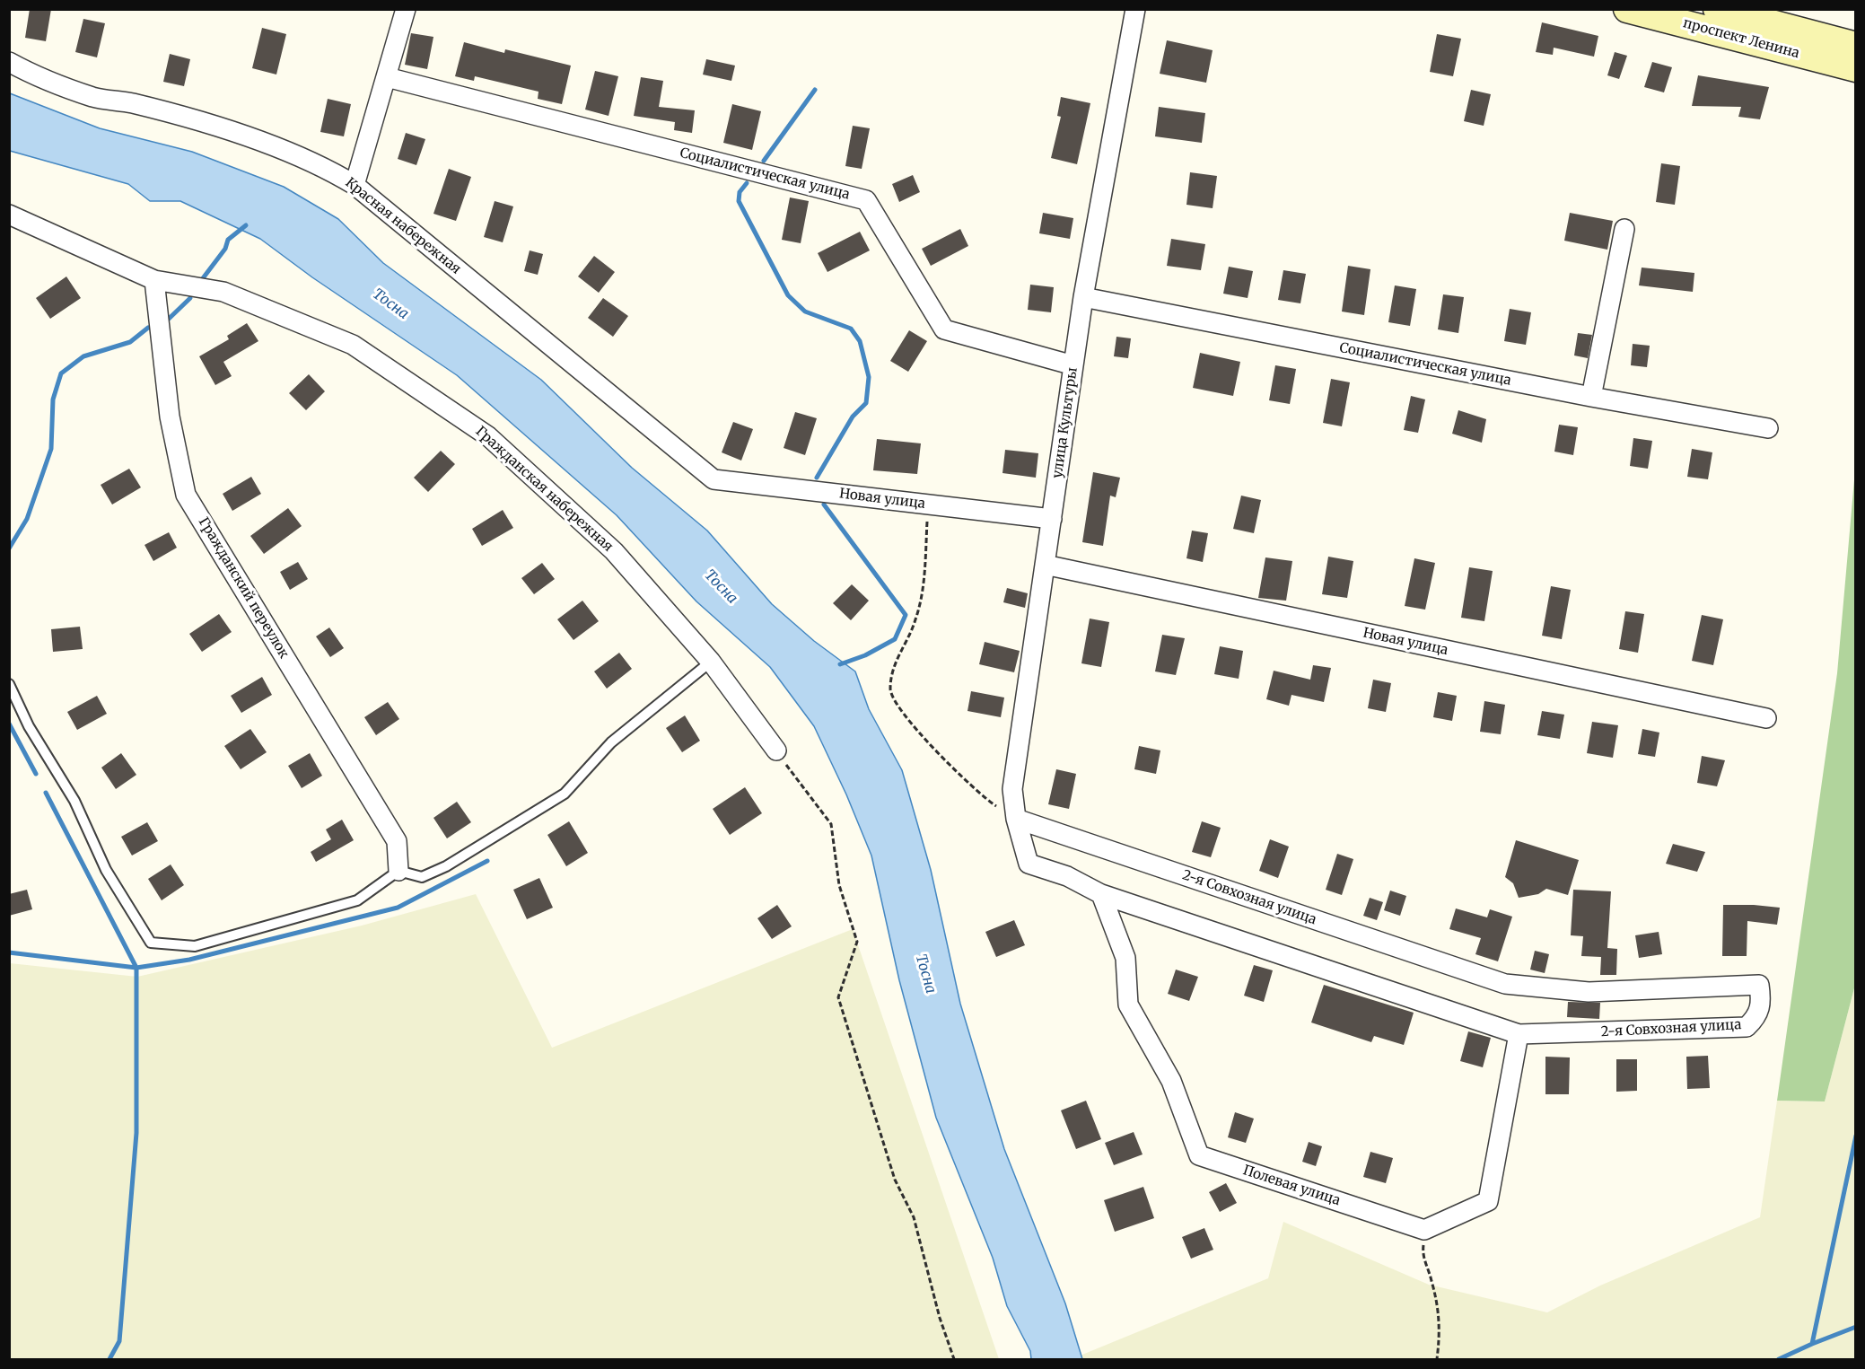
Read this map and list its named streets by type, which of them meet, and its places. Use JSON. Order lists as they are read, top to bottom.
{
  "streets": {
    "main road": ["проспект Ленина"],
    "street": [
      "Социалистическая улица",
      "Красная набережная",
      "улица Культуры",
      "Гражданская набережная",
      "Новая улица",
      "Гражданский переулок",
      "2-я Совхозная улица",
      "Полевая улица"
    ]
  },
  "crossings": [
    ["Социалистическая улица", "улица Культуры"],
    ["Красная набережная", "Новая улица"],
    ["улица Культуры", "Новая улица"],
    ["улица Культуры", "2-я Совхозная улица"],
    ["Гражданская набережная", "Гражданский переулок"],
    ["2-я Совхозная улица", "Полевая улица"]
  ],
  "water": ["Тосна"]
}
